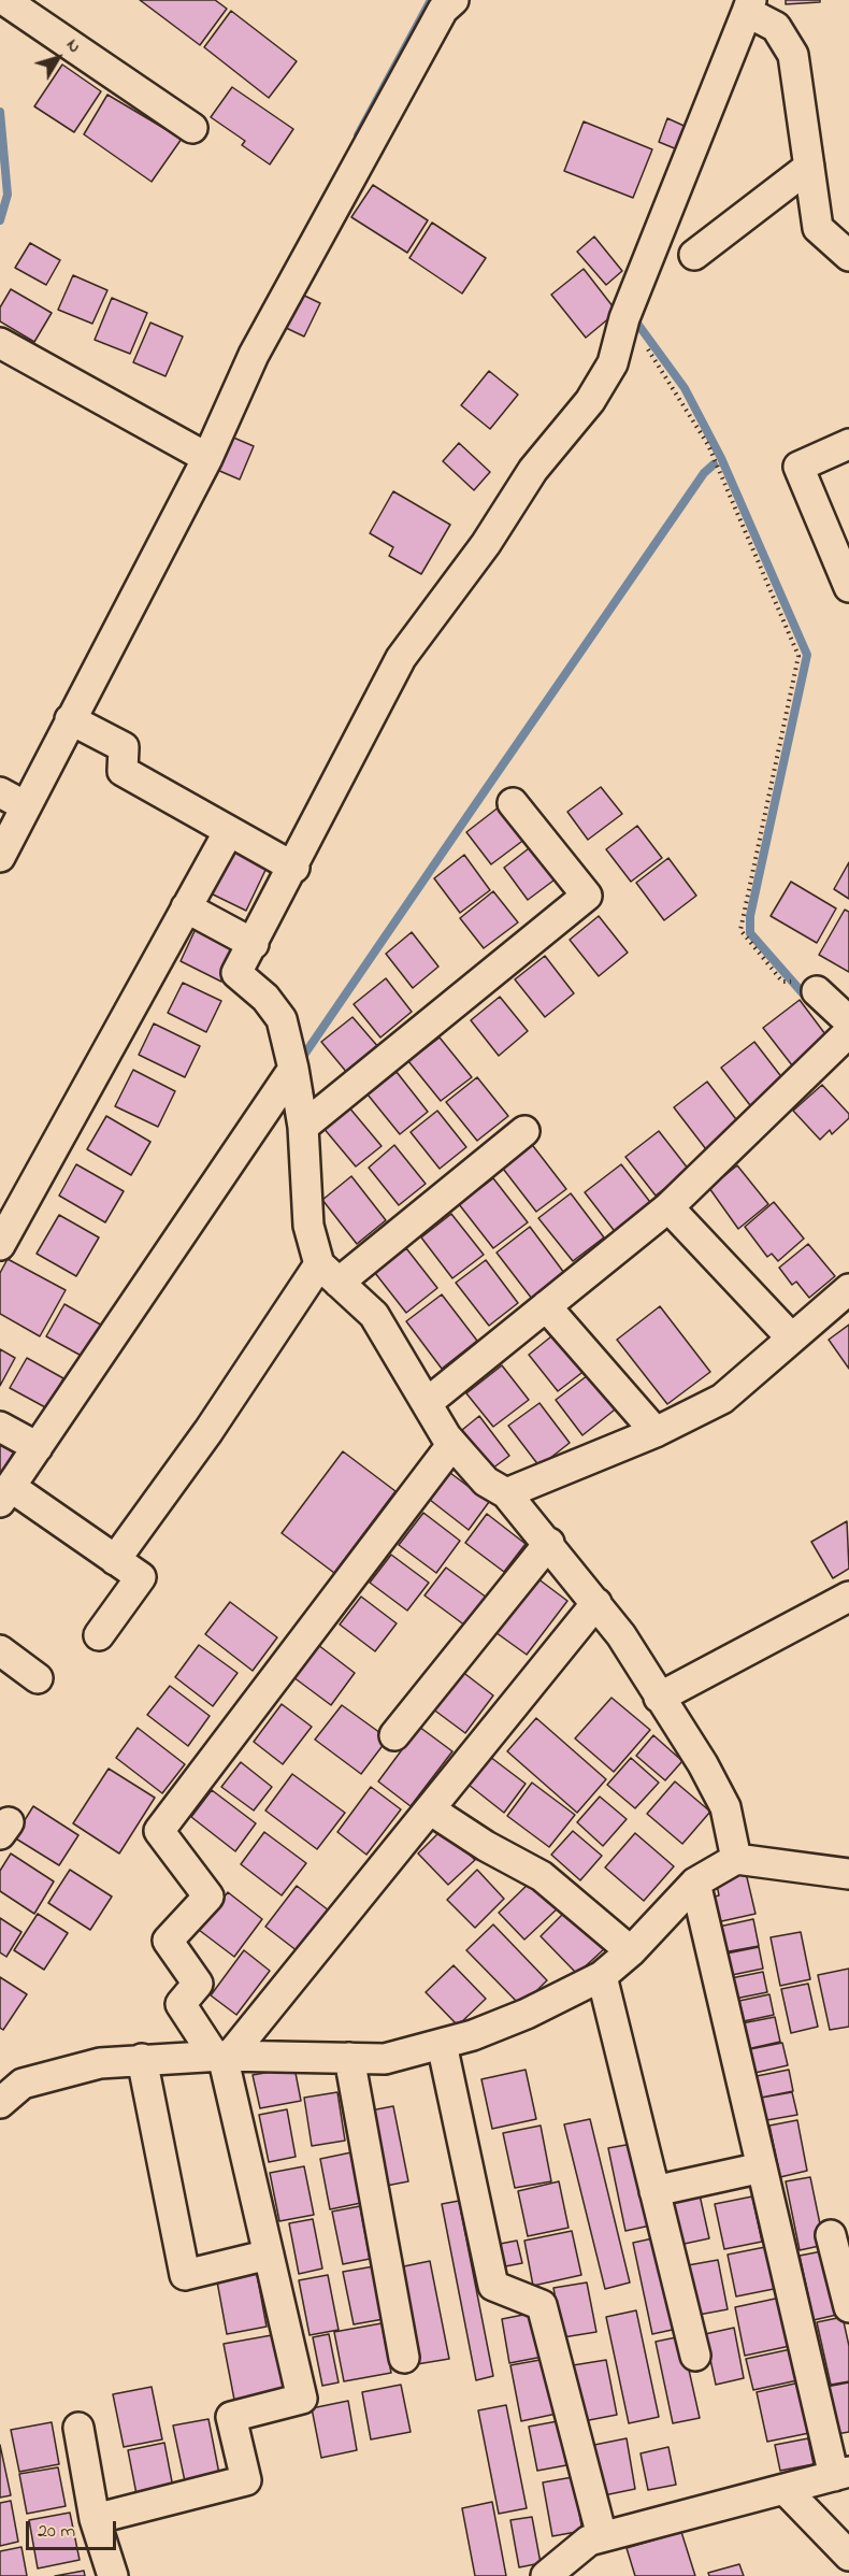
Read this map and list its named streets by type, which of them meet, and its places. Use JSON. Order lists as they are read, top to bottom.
{
  "scale_bar": "20 m",
  "north": "top right"
}
